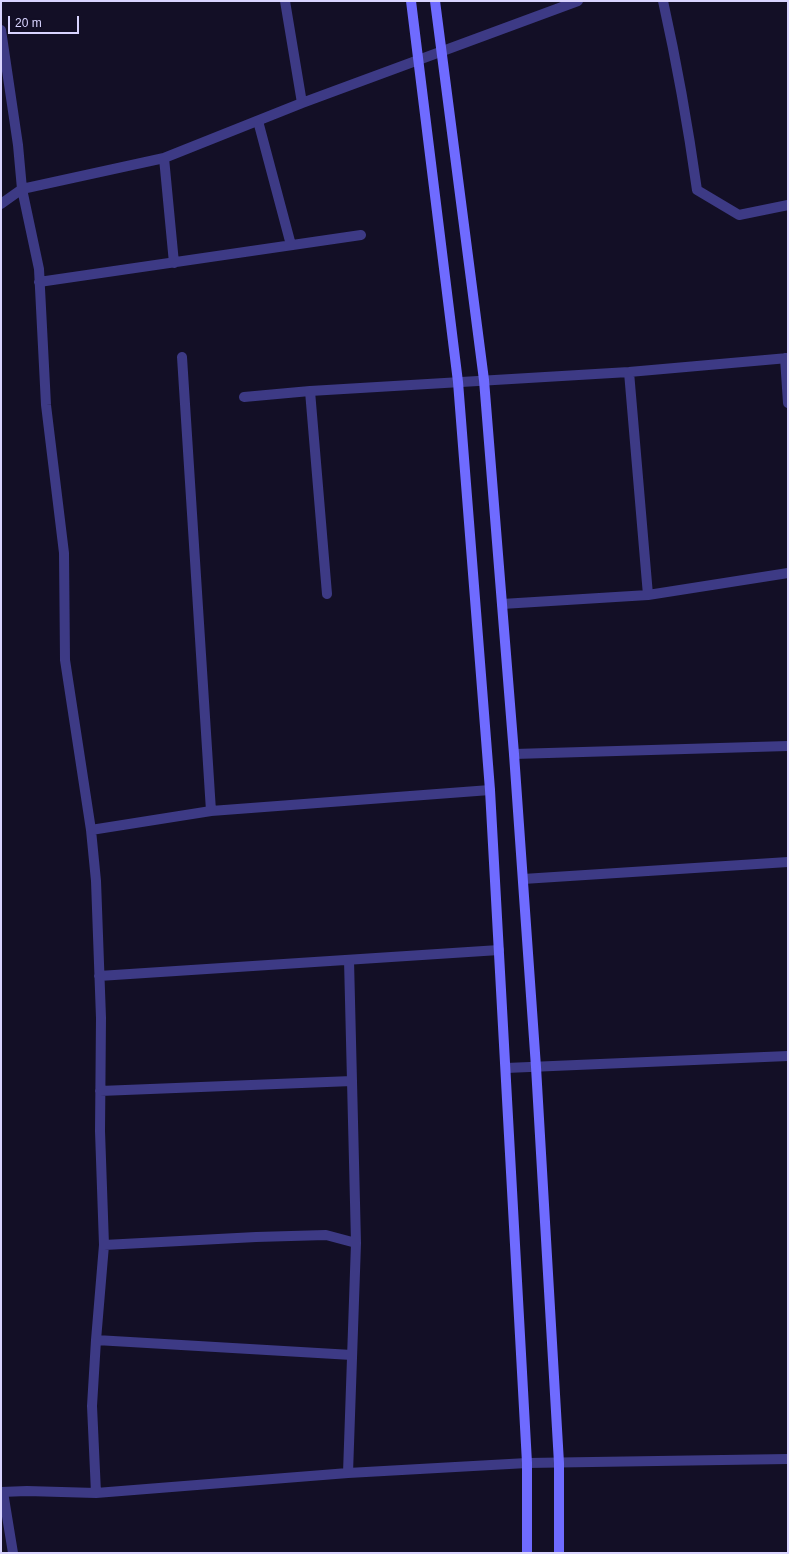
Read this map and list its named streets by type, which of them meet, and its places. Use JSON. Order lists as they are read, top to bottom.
{
  "scale_bar": "20 m"
}
